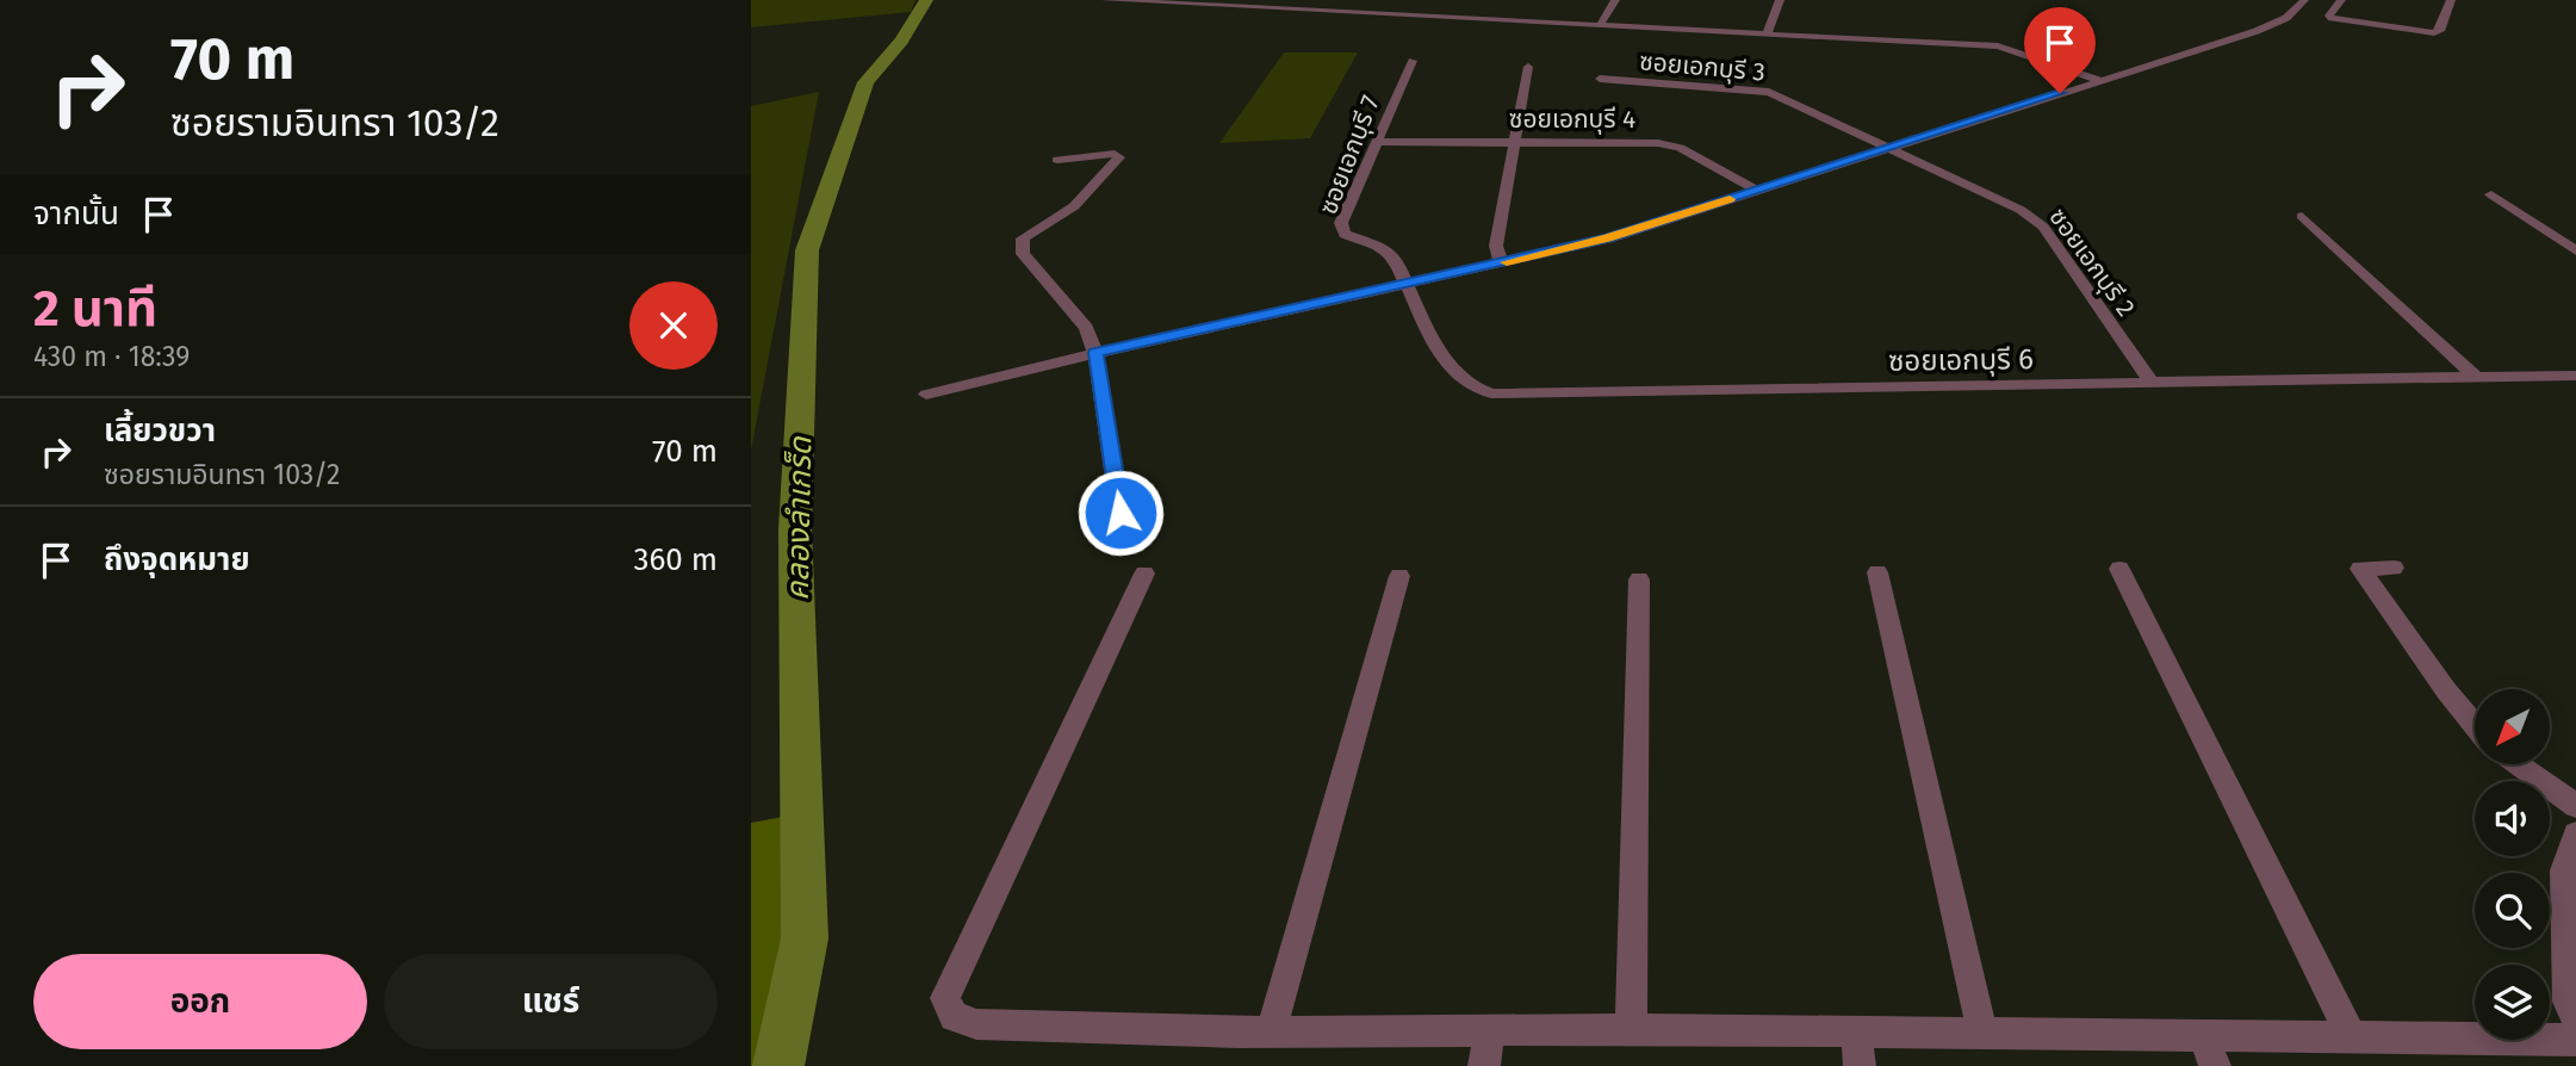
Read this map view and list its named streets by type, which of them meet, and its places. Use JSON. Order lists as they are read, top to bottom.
{
  "streets": {
    "street": [
      "ซอยเอกบุรี 3",
      "ซอยเอกบุรี 4",
      "ซอยเอกบุรี 7",
      "ซอยเอกบุรี 2",
      "ซอยเอกบุรี 6"
    ]
  },
  "crossings": [
    ["ซอยเอกบุรี 3", "ซอยเอกบุรี 2"],
    ["ซอยเอกบุรี 4", "ซอยเอกบุรี 7"],
    ["ซอยเอกบุรี 7", "ซอยเอกบุรี 6"],
    ["ซอยเอกบุรี 2", "ซอยเอกบุรี 6"]
  ],
  "water": ["คลองลำเกร็ด"],
  "north": "bottom left",
  "page": {
    "turn": ["70 m", "ซอยรามอินทรา 103/2"],
    "then": "จากนั้น",
    "heading": ["2 นาที", "430 m · 18:39"],
    "list": [
      {
        "name": "เลี้ยวขวา",
        "note": "ซอยรามอินทรา 103/2",
        "value": "70 m"
      },
      {
        "name": "ถึงจุดหมาย",
        "value": "360 m"
      }
    ],
    "buttons": ["ออก", "แชร์"]
  }
}
